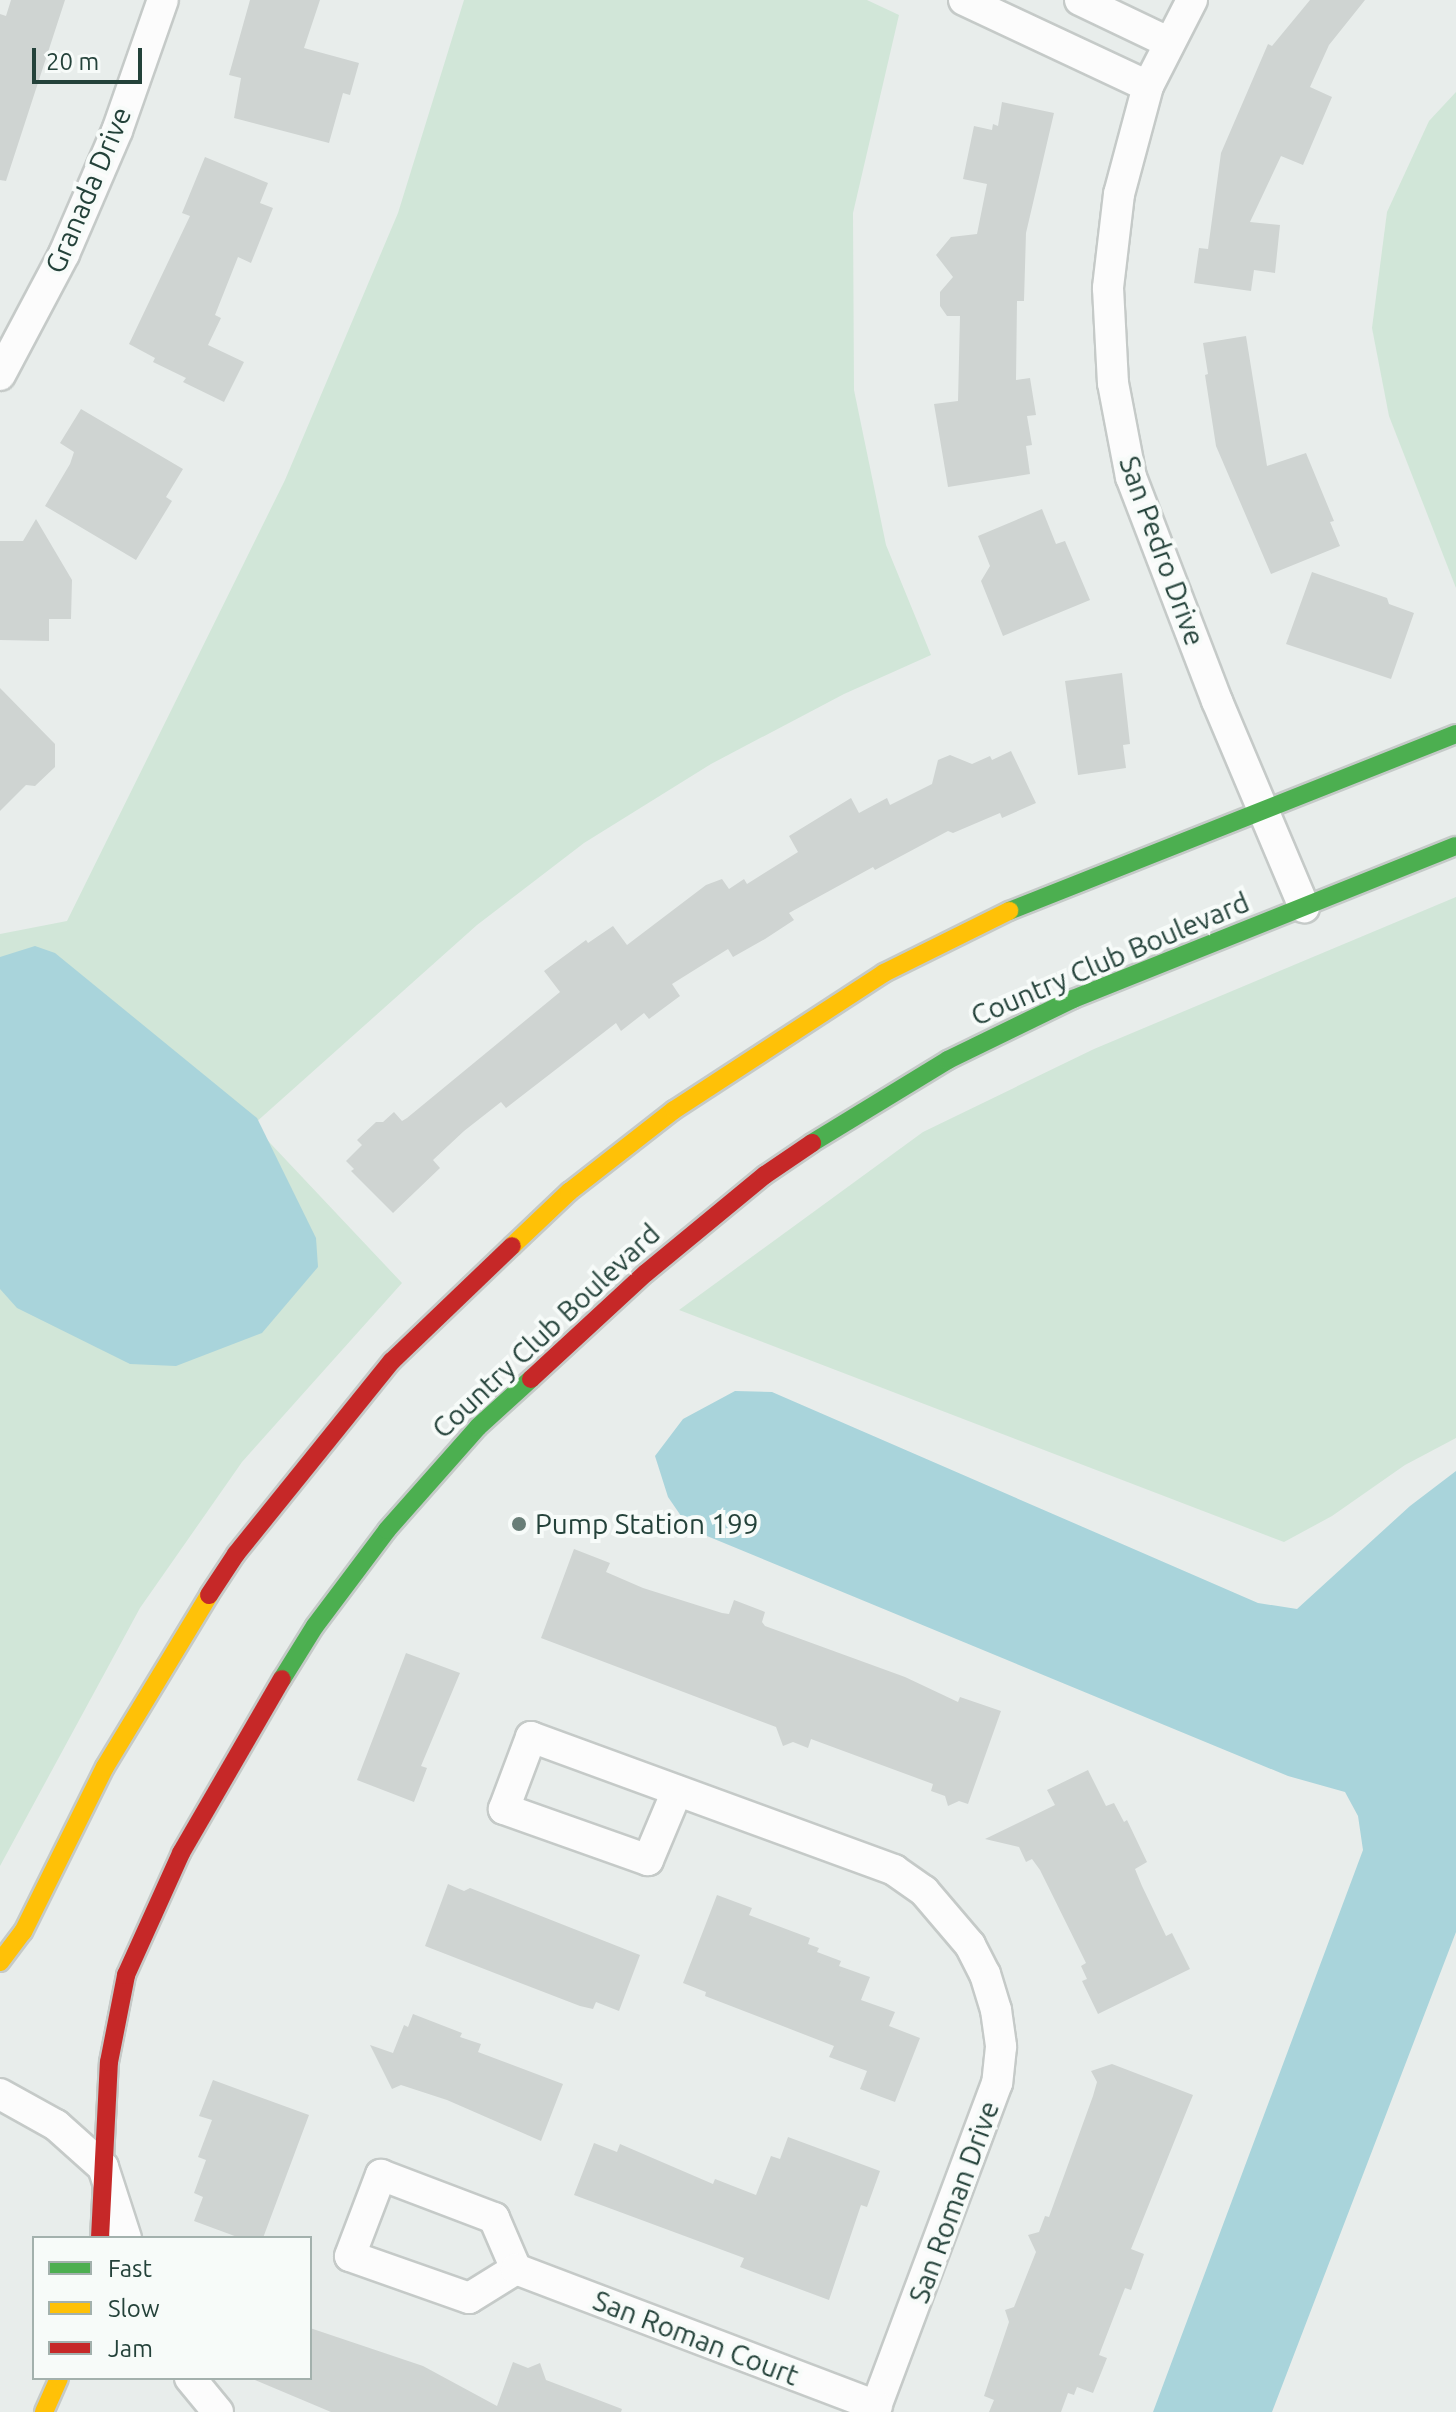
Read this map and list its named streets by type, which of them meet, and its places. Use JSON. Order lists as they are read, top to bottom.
{
  "streets": {
    "street": [
      "Granada Drive",
      "San Pedro Drive",
      "Country Club Boulevard",
      "San Roman Drive",
      "San Roman Court"
    ]
  },
  "crossings": [
    ["San Pedro Drive", "Country Club Boulevard"],
    ["San Roman Drive", "San Roman Court"]
  ],
  "places": ["Pump Station 199"],
  "legend": ["Fast", "Slow", "Jam"],
  "scale_bar": "20 m"
}
